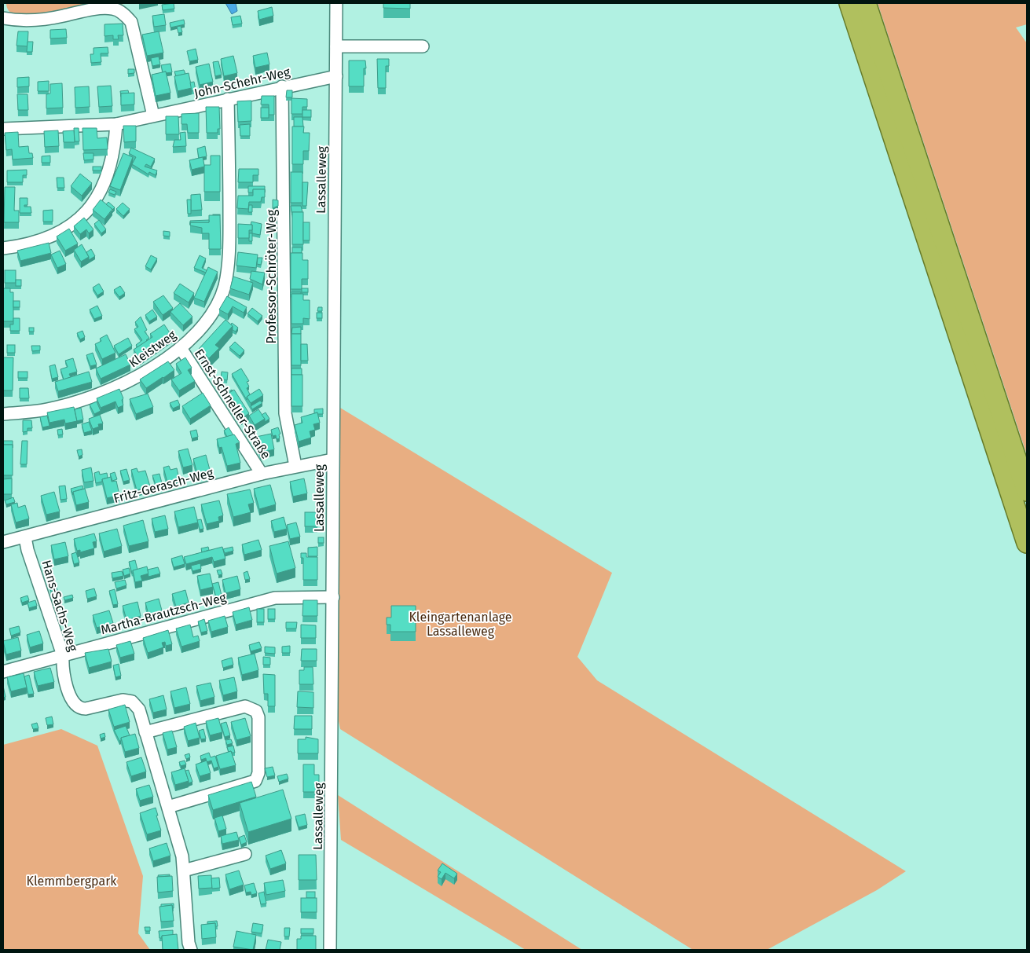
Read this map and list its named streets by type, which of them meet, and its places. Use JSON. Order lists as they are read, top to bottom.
{
  "streets": {
    "street": [
      "John-Schehr-Weg",
      "Lassalleweg",
      "Professor-Schröter-Weg",
      "Kleistweg",
      "Ernst-Schneller-Straße",
      "Fritz-Gerasch-Weg",
      "Hans-Sachs-Weg",
      "Martha-Brautzsch-Weg"
    ]
  },
  "crossings": [
    ["John-Schehr-Weg", "Lassalleweg"],
    ["John-Schehr-Weg", "Professor-Schröter-Weg"],
    ["John-Schehr-Weg", "Kleistweg"],
    ["Lassalleweg", "Fritz-Gerasch-Weg"],
    ["Lassalleweg", "Martha-Brautzsch-Weg"],
    ["Professor-Schröter-Weg", "Fritz-Gerasch-Weg"],
    ["Kleistweg", "Ernst-Schneller-Straße"],
    ["Ernst-Schneller-Straße", "Fritz-Gerasch-Weg"],
    ["Fritz-Gerasch-Weg", "Hans-Sachs-Weg"],
    ["Hans-Sachs-Weg", "Martha-Brautzsch-Weg"]
  ],
  "parks": ["Kleingartenanlage Lassalleweg", "Klemmbergpark"]
}
